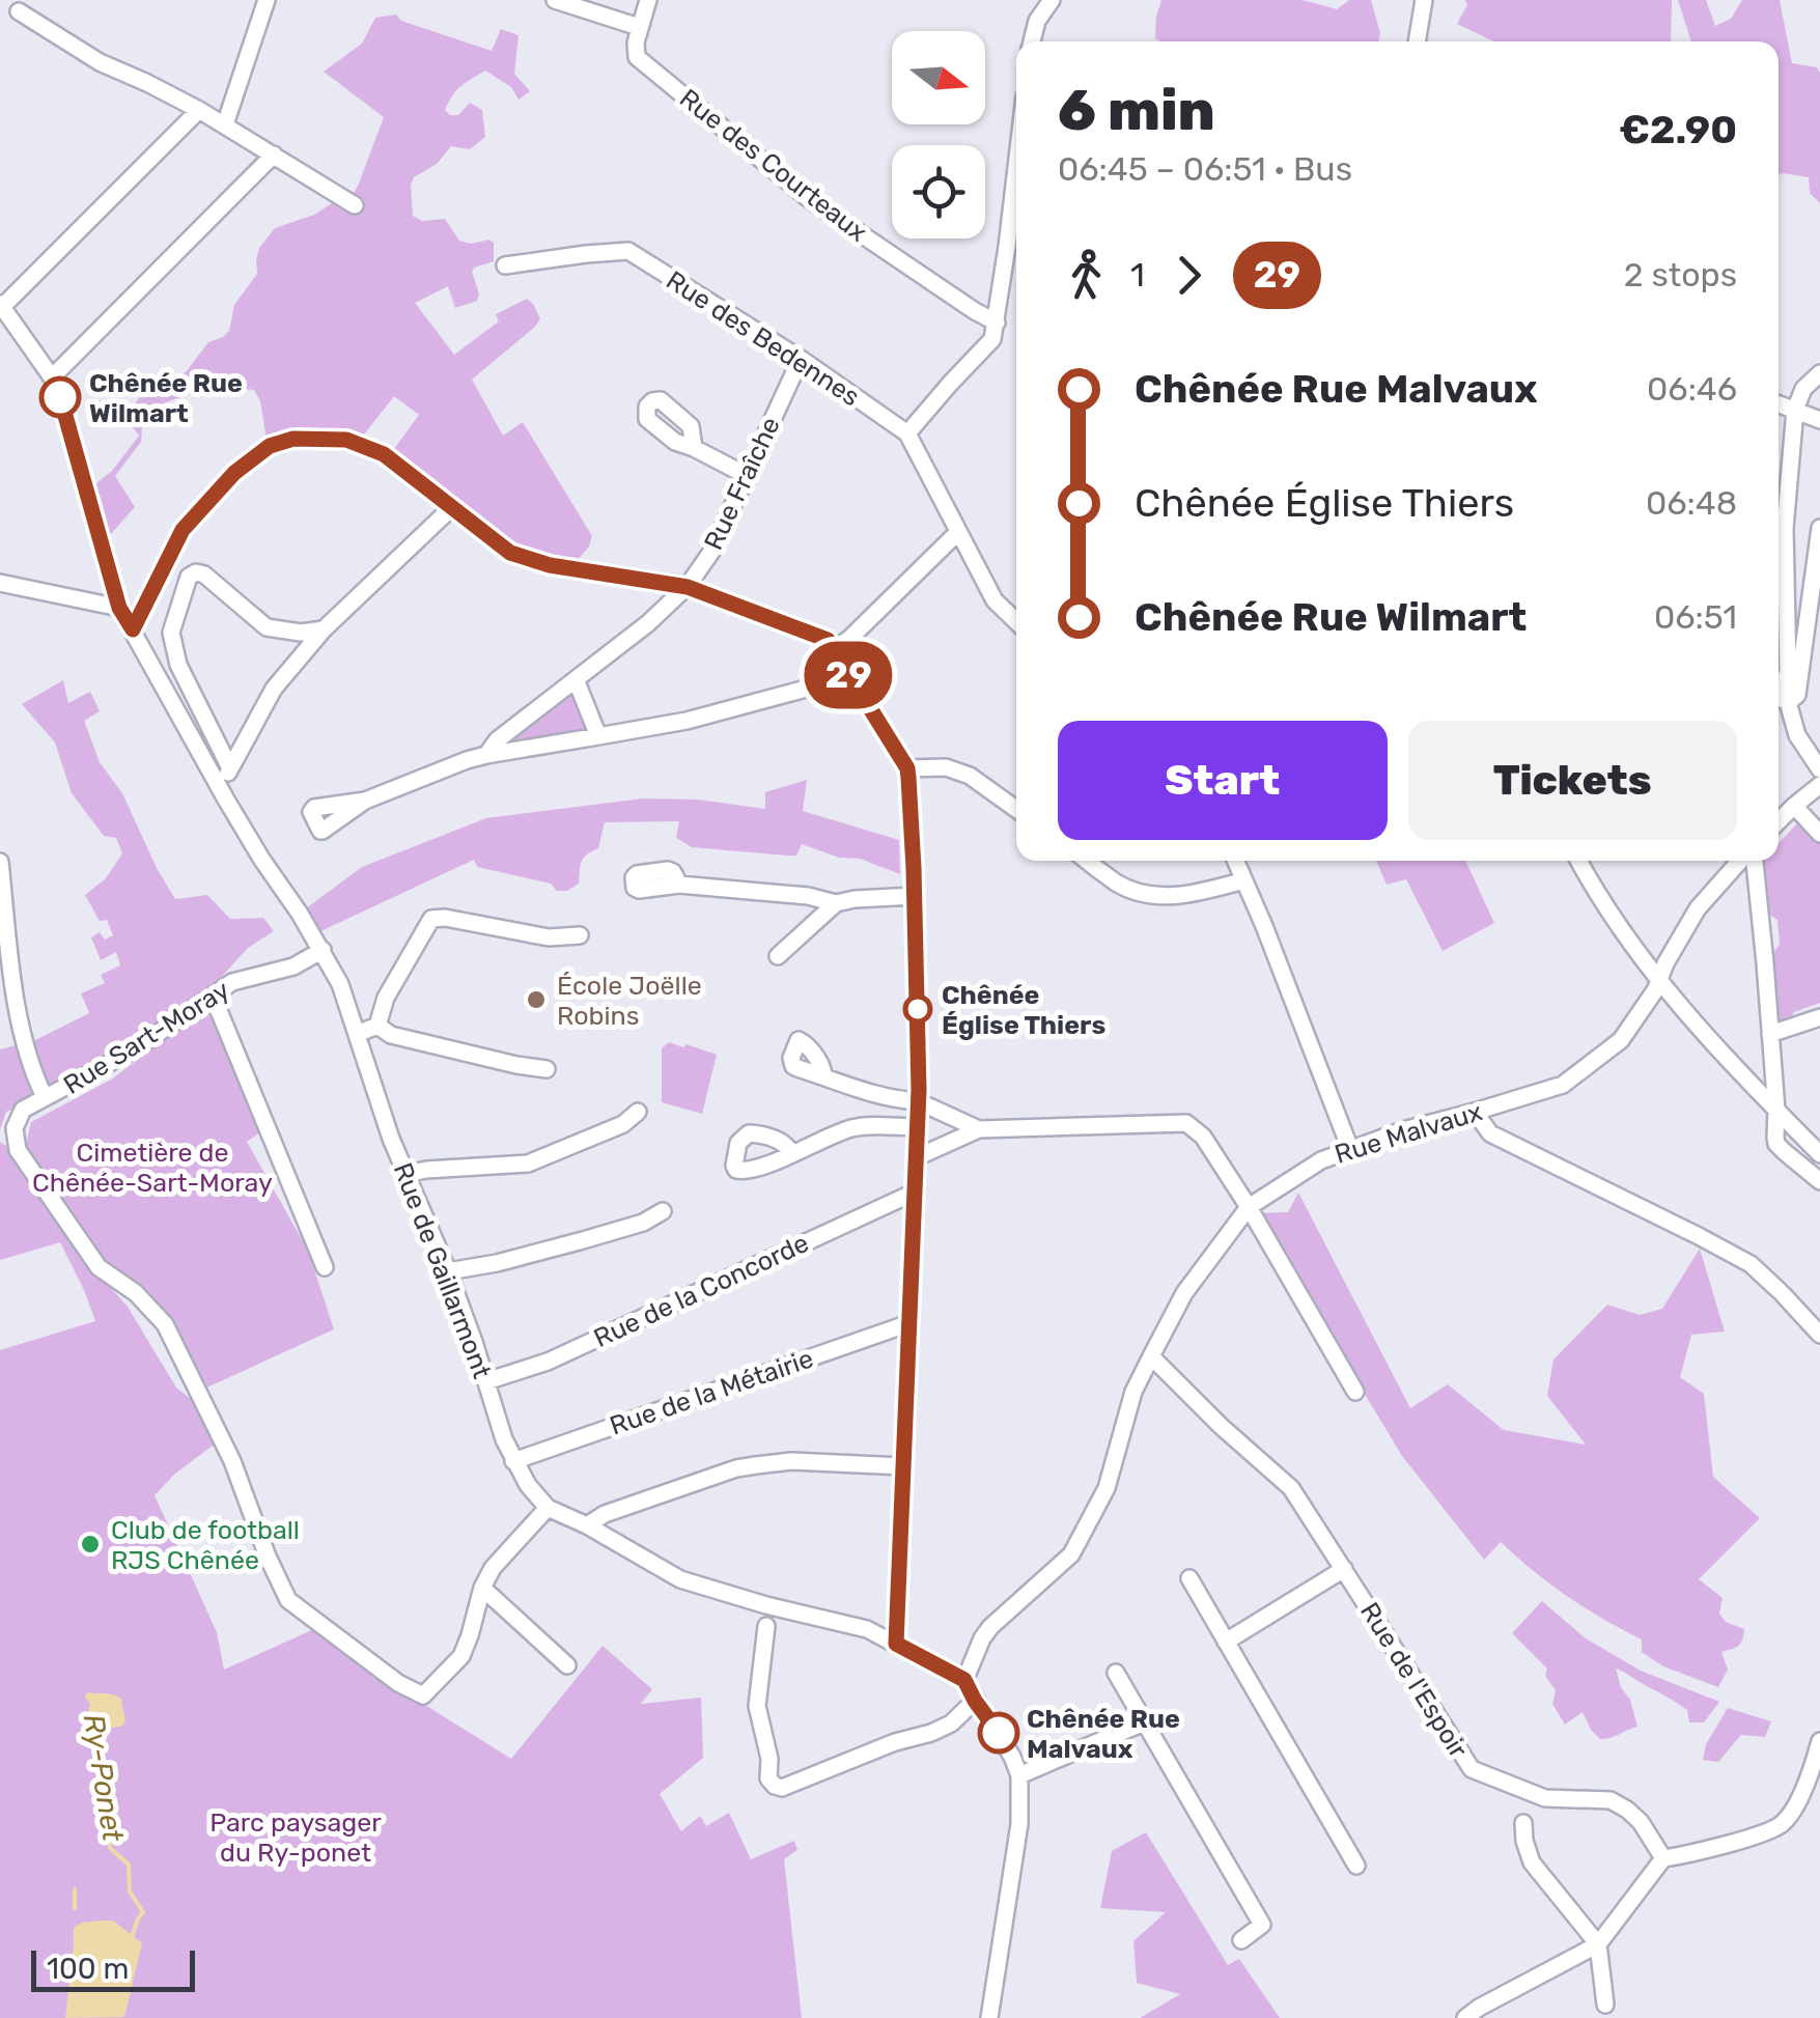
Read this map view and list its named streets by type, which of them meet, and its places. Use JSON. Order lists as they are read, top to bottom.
{
  "streets": {
    "street": [
      "Rue des Courteaux",
      "Rue des Bedennes",
      "Rue Fraîche",
      "Rue Sart-Moray",
      "Rue Malvaux",
      "Rue de Gaillarmont",
      "Rue de la Concorde",
      "Rue de la Métairie",
      "Rue de l'Espoir"
    ]
  },
  "crossings": [
    ["Rue des Bedennes", "Rue Fraîche"],
    ["Rue Sart-Moray", "Rue de Gaillarmont"],
    ["Rue Malvaux", "Rue de l'Espoir"],
    ["Rue de Gaillarmont", "Rue de la Concorde"],
    ["Rue de Gaillarmont", "Rue de la Métairie"]
  ],
  "water": ["Ry-Ponet"],
  "parks": ["Cimetière de Chênée-Sart-Moray", "Parc paysager du Ry-ponet"],
  "places": [
    "Chênée Rue Wilmart",
    "École Joëlle Robins",
    "Chênée Église Thiers",
    "Club de football RJS Chênée",
    "Chênée Rue Malvaux"
  ],
  "lines": ["bus line 29"],
  "scale_bar": "100 m",
  "north": "right",
  "page": {
    "on_map": "29",
    "heading": ["6 min", "06:45 – 06:51 · Bus", "€2.90"],
    "legs": ["1", "29", "2 stops"],
    "list": [
      {
        "name": "Chênée Rue Malvaux",
        "value": "06:46"
      },
      {
        "name": "Chênée Église Thiers",
        "value": "06:48"
      },
      {
        "name": "Chênée Rue Wilmart",
        "value": "06:51"
      }
    ],
    "buttons": ["Start", "Tickets"],
    "scale": "100 m"
  }
}
